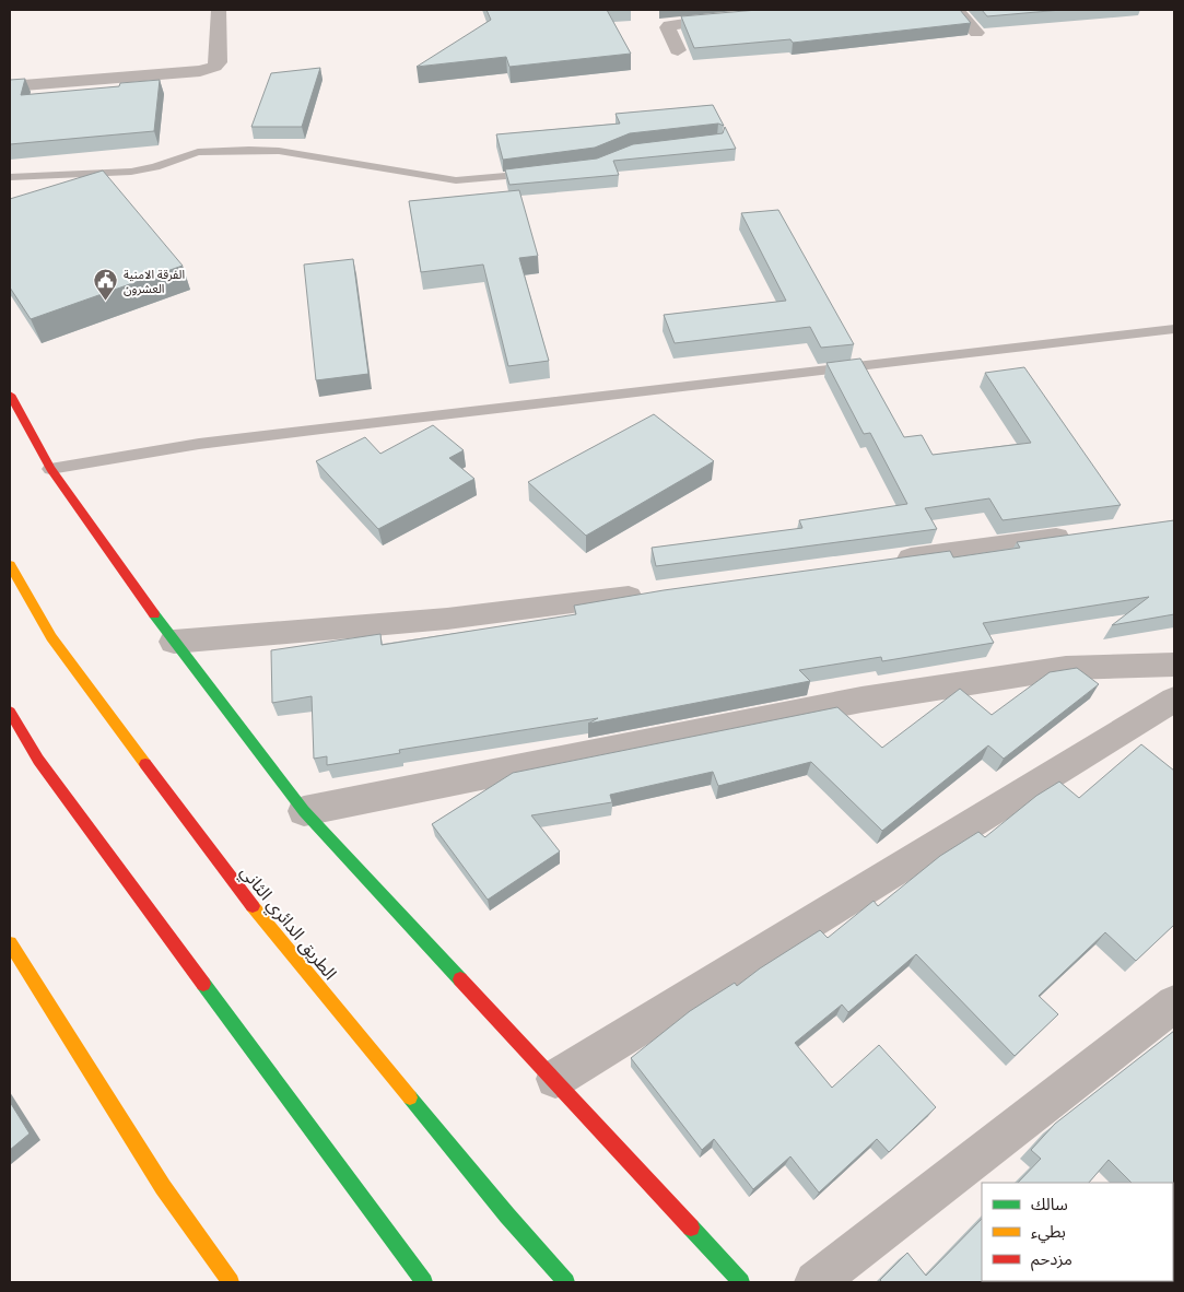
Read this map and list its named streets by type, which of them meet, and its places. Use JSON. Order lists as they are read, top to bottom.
{
  "streets": {
    "main road": ["الطريق الدائري الثاني"]
  },
  "places": {
    "public building": ["الفرقة الامنية العشرون"]
  },
  "legend": ["سالك", "بطيء", "مزدحم"]
}
